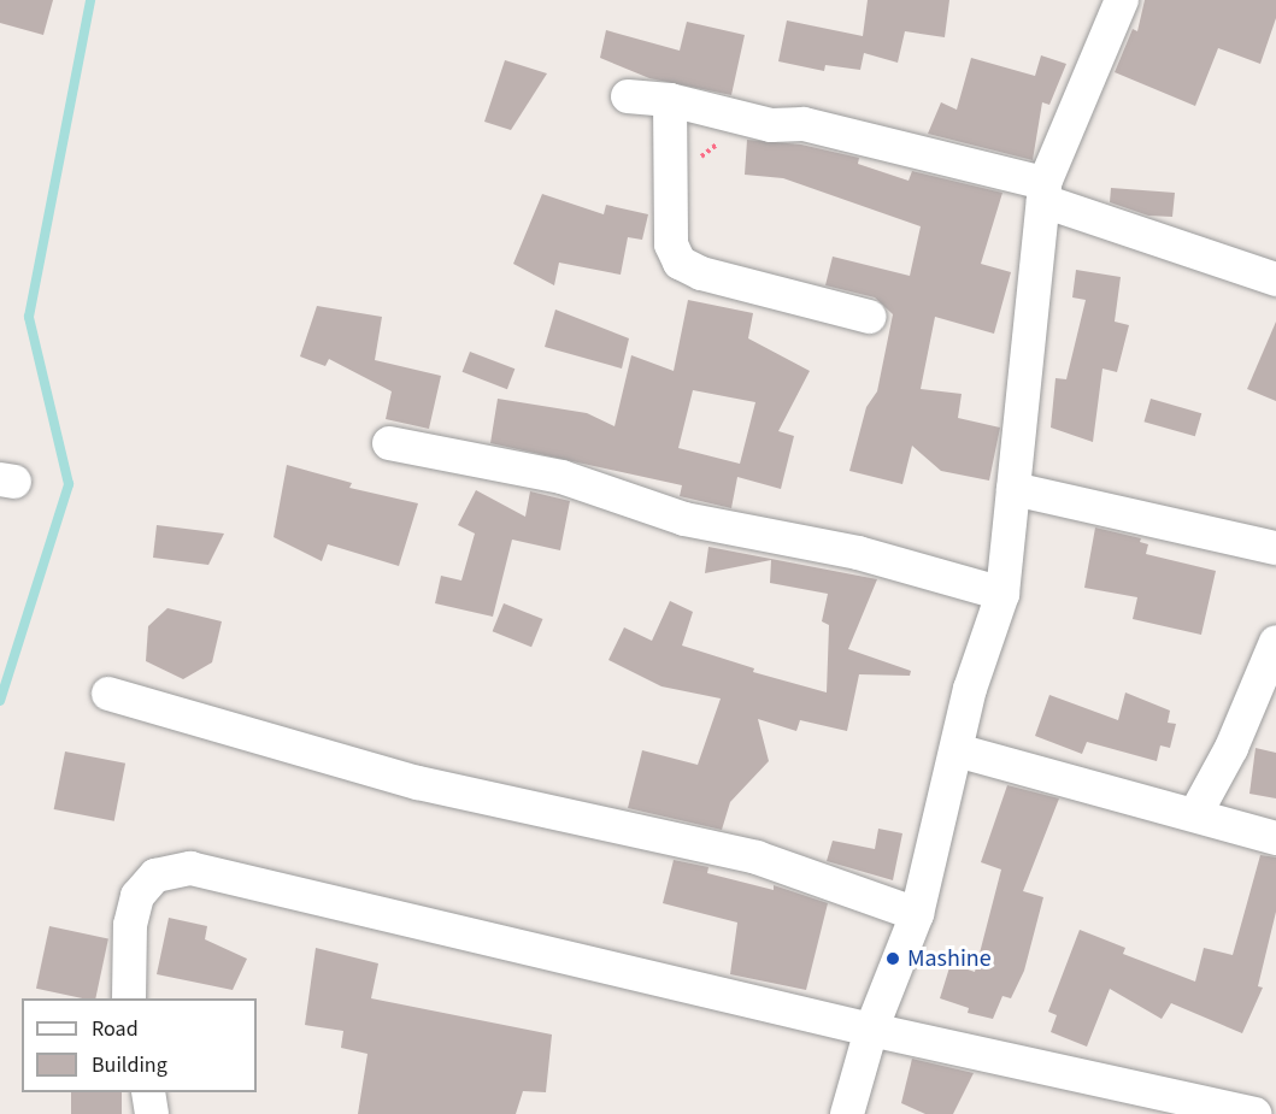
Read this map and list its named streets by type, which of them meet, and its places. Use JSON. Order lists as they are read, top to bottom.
{
  "places": ["Mashine"],
  "legend": ["Road", "Building"]
}
